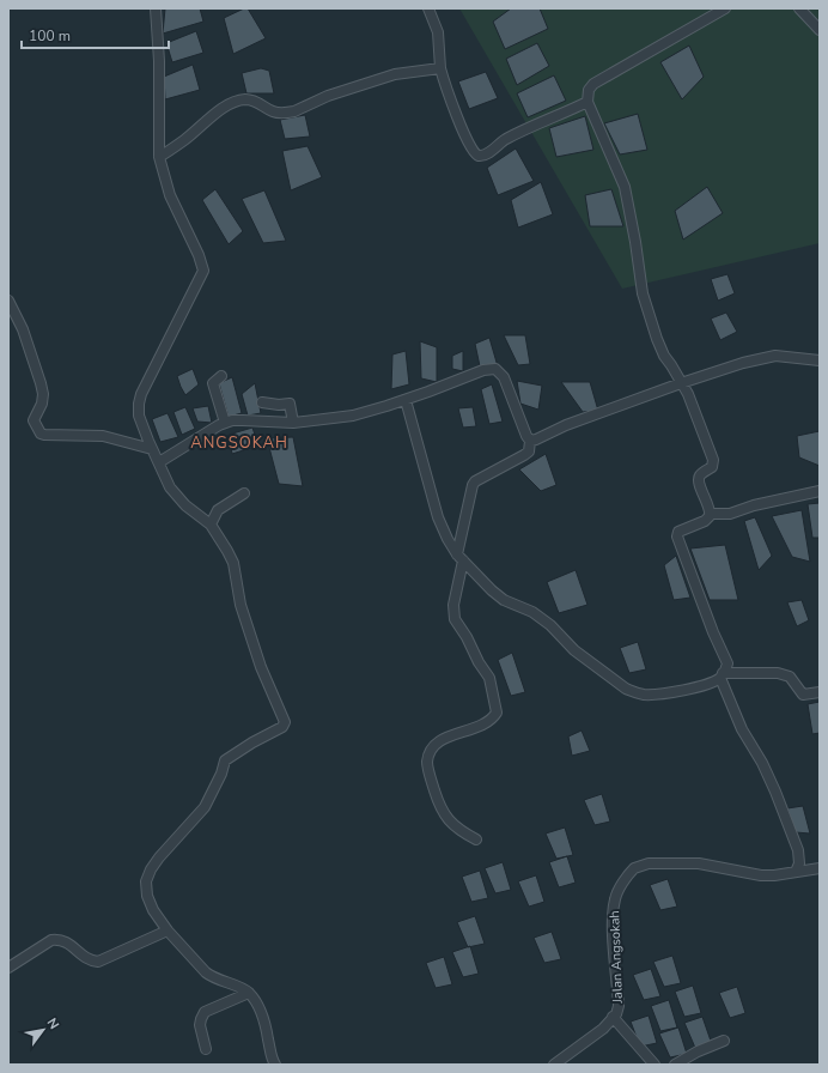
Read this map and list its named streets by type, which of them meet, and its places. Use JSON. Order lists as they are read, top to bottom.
{
  "streets": {
    "street": ["Jalan Angsokah"]
  },
  "districts": ["ANGSOKAH"],
  "scale_bar": "100 m",
  "north": "top right"
}
